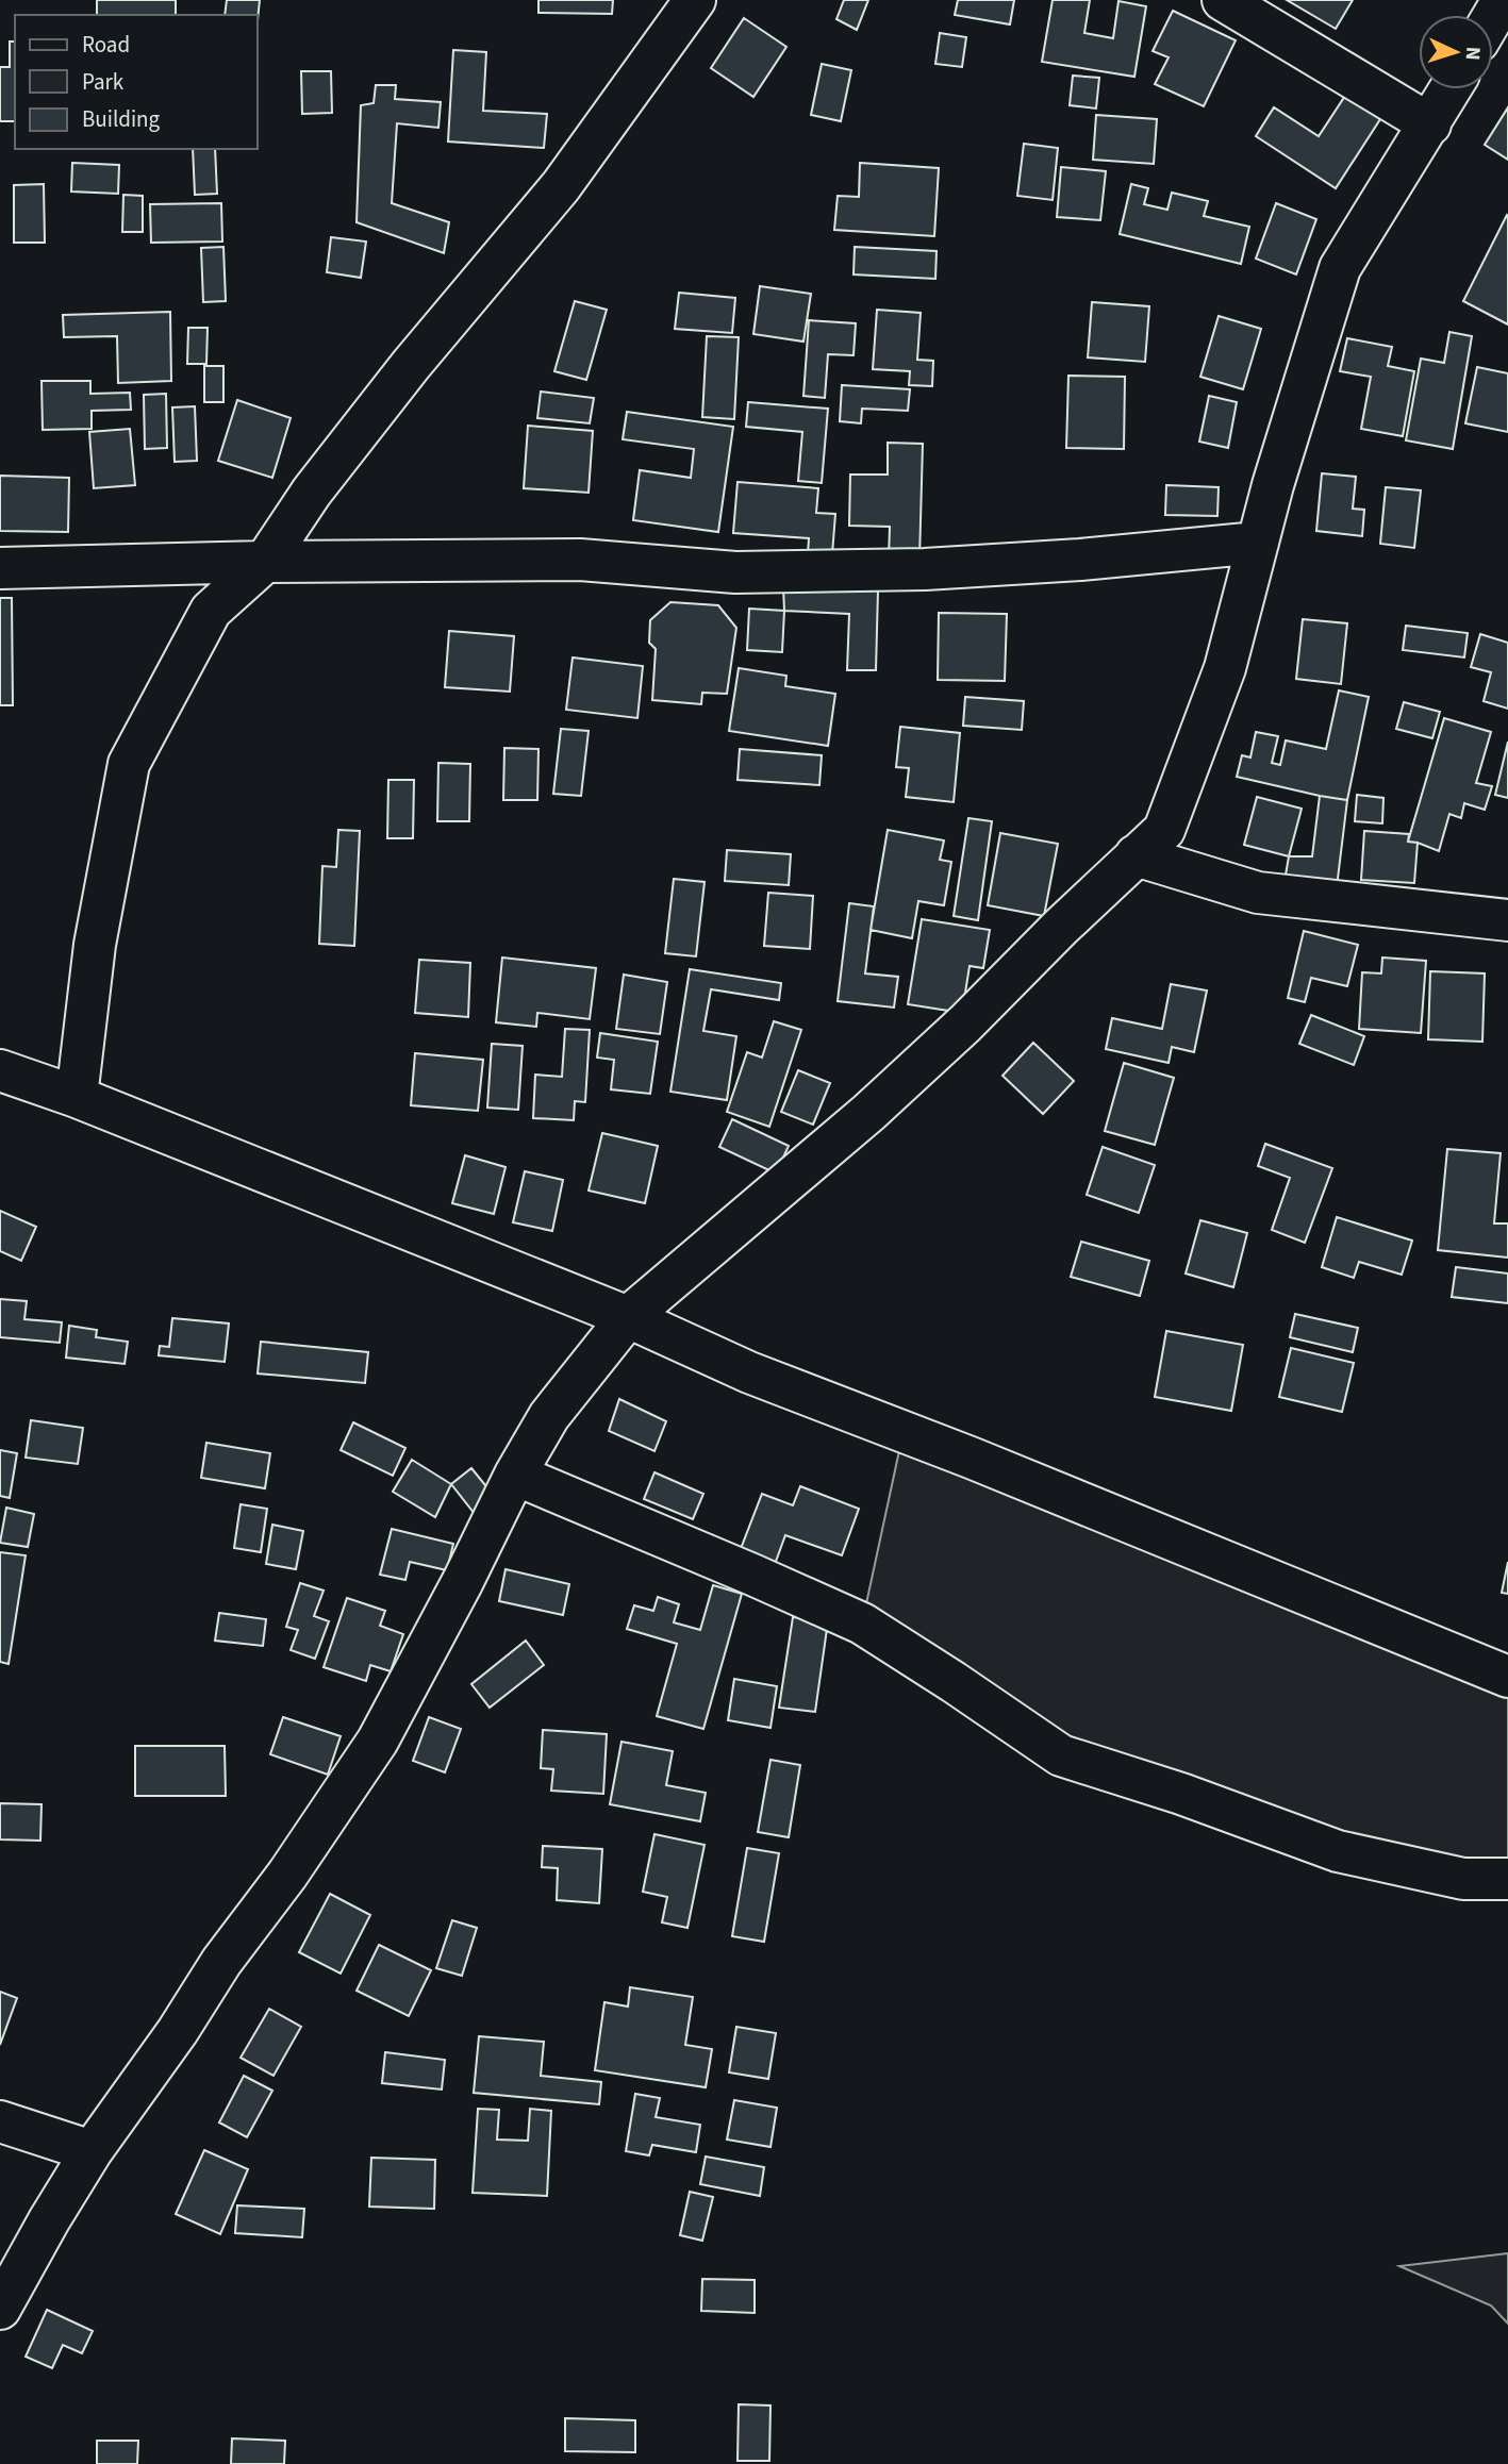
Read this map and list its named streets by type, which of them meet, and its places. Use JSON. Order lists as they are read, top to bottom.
{
  "legend": ["Road", "Park", "Building"],
  "north": "right"
}
